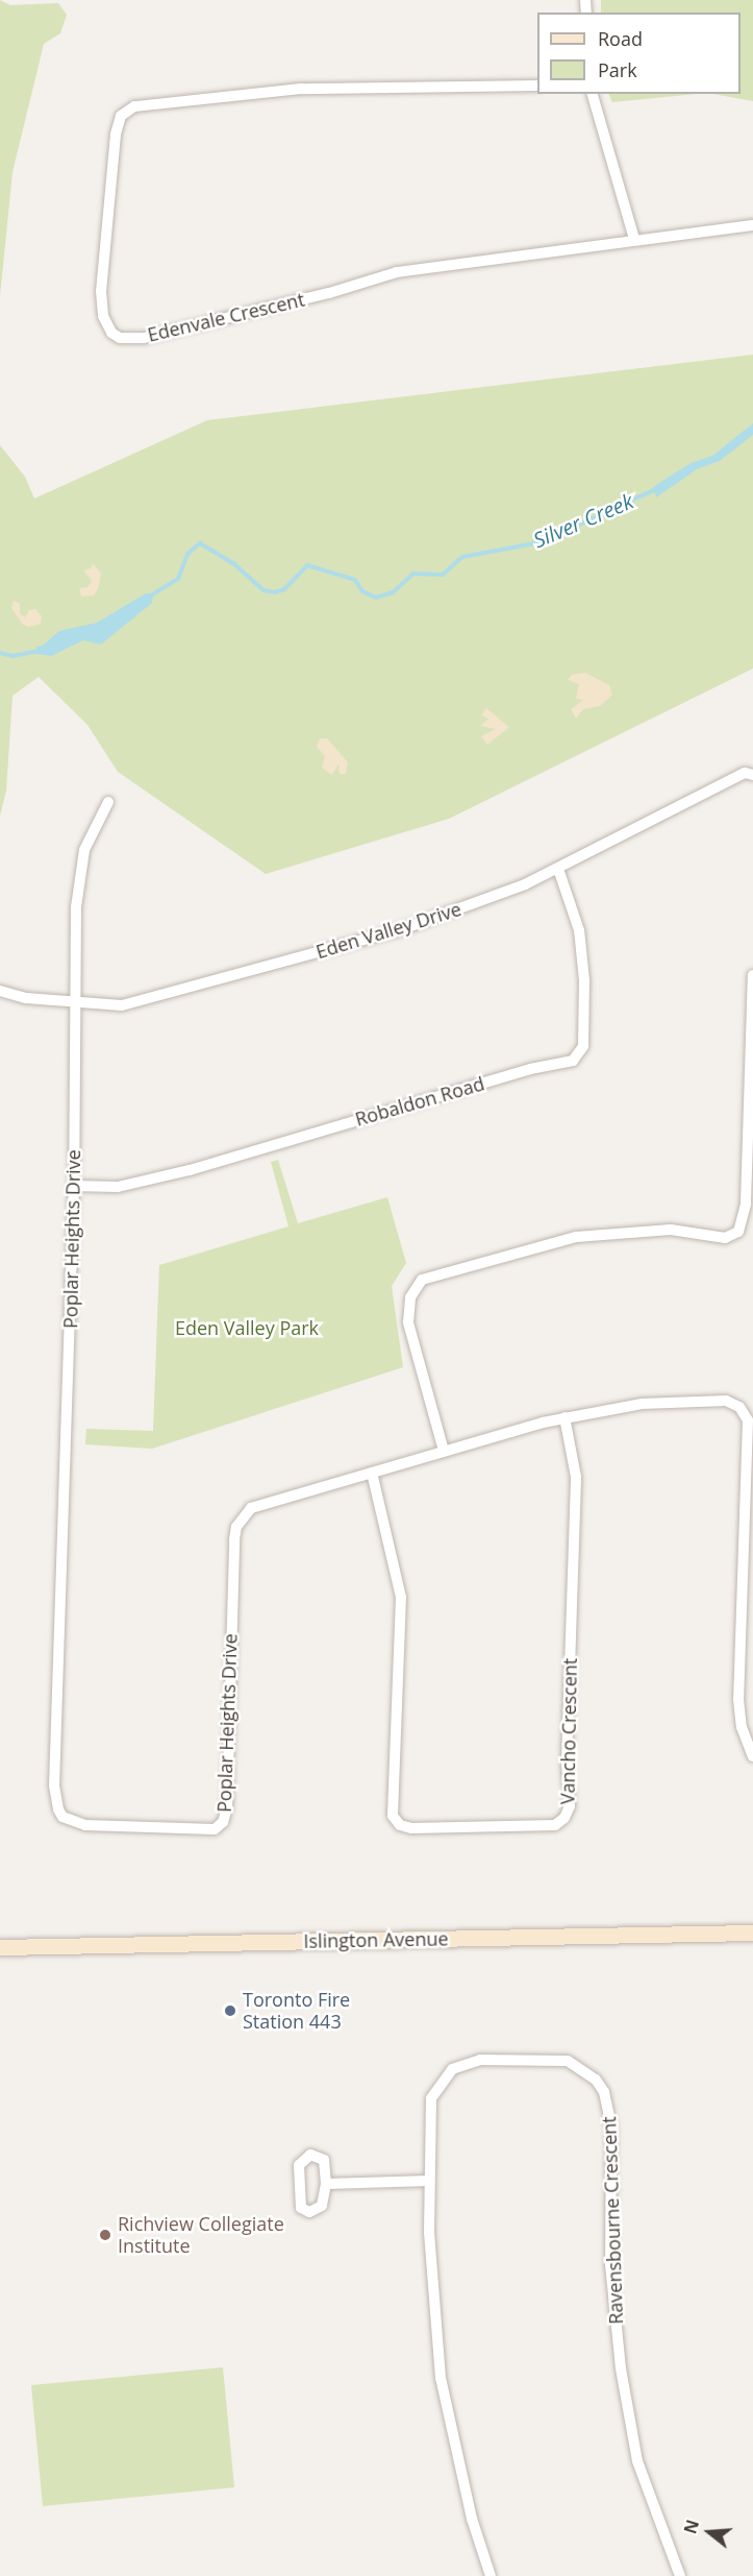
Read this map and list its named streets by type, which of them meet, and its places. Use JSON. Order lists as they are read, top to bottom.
{
  "streets": {
    "main road": ["Islington Avenue"],
    "street": [
      "Edenvale Crescent",
      "Eden Valley Drive",
      "Robaldon Road",
      "Poplar Heights Drive",
      "Vancho Crescent",
      "Ravensbourne Crescent"
    ]
  },
  "crossings": [
    ["Eden Valley Drive", "Robaldon Road"],
    ["Eden Valley Drive", "Poplar Heights Drive"],
    ["Robaldon Road", "Poplar Heights Drive"],
    ["Poplar Heights Drive", "Vancho Crescent"]
  ],
  "water": ["Silver Creek"],
  "parks": ["Eden Valley Park"],
  "places": ["Toronto Fire Station 443", "Richview Collegiate Institute"],
  "legend": ["Road", "Park"],
  "north": "left"
}
